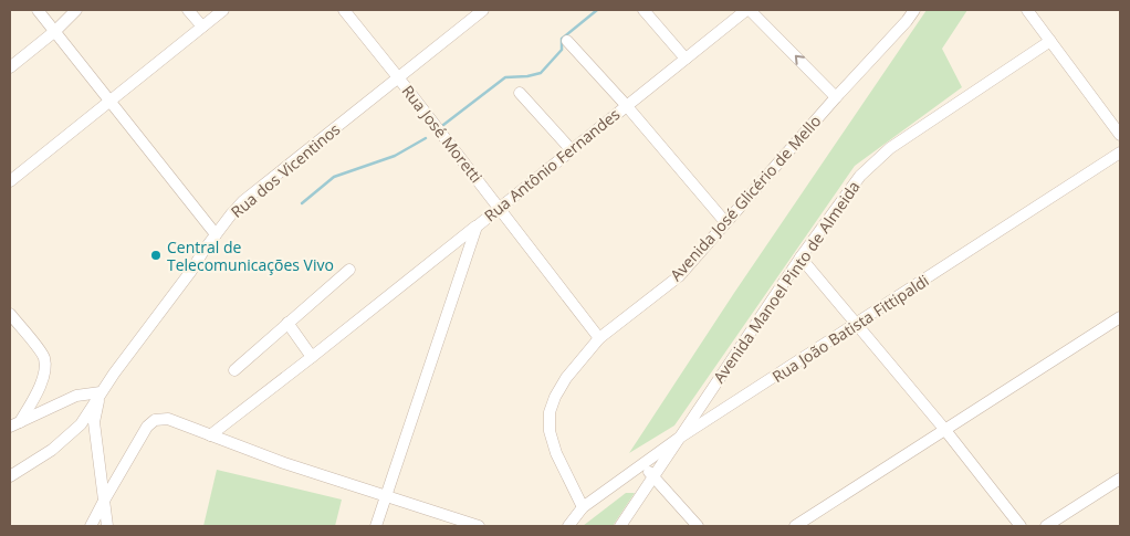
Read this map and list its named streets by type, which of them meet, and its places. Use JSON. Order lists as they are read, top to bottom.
{
  "streets": {
    "street": [
      "Rua José Moretti",
      "Rua Antônio Fernandes",
      "Rua dos Vicentinos",
      "Avenida José Glicério de Mello",
      "Avenida Manoel Pinto de Almeida",
      "Rua João Batista Fittipaldi"
    ]
  },
  "crossings": [
    ["Rua José Moretti", "Rua Antônio Fernandes"],
    ["Rua José Moretti", "Rua dos Vicentinos"],
    ["Rua José Moretti", "Avenida José Glicério de Mello"],
    ["Avenida José Glicério de Mello", "Rua João Batista Fittipaldi"],
    ["Avenida Manoel Pinto de Almeida", "Rua João Batista Fittipaldi"]
  ],
  "places": ["Central de Telecomunicações Vivo"]
}
